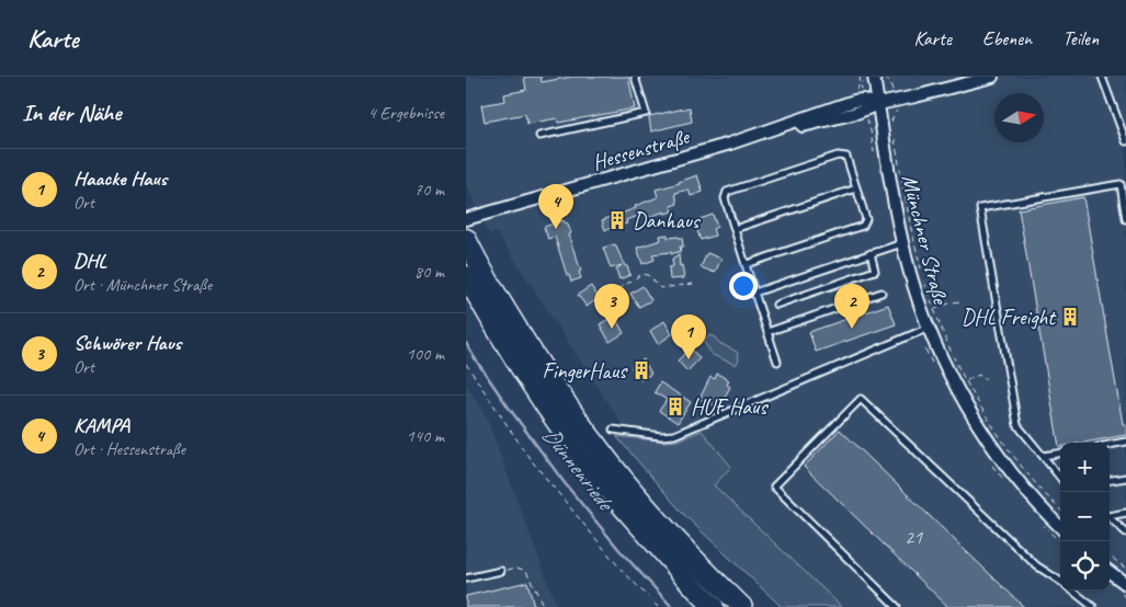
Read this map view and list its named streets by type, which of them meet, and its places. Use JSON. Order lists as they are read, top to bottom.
{
  "streets": {
    "street": ["Hessenstraße", "Münchner Straße"]
  },
  "crossings": [
    ["Hessenstraße", "Münchner Straße"]
  ],
  "water": ["Dünnenriede"],
  "places": {
    "building": [
      "Danhaus",
      "DHL Freight",
      "FingerHaus",
      "HUF Haus"
    ]
  },
  "house_numbers": ["21"],
  "north": "right",
  "page": {
    "header": "Karte",
    "nav": ["Karte", "Ebenen", "Teilen"],
    "heading": ["In der Nähe", "4 Ergebnisse"],
    "list": [
      {
        "mark": "1",
        "name": "Haacke Haus",
        "note": "Ort",
        "value": "70 m"
      },
      {
        "mark": "2",
        "name": "DHL",
        "note": "Ort · Münchner Straße",
        "value": "80 m"
      },
      {
        "mark": "3",
        "name": "Schwörer Haus",
        "note": "Ort",
        "value": "100 m"
      },
      {
        "mark": "4",
        "name": "KAMPA",
        "note": "Ort · Hessenstraße",
        "value": "140 m"
      }
    ],
    "pins": [
      "4",
      "2",
      "3",
      "1"
    ],
    "map_buttons": ["+", "−"]
  }
}
